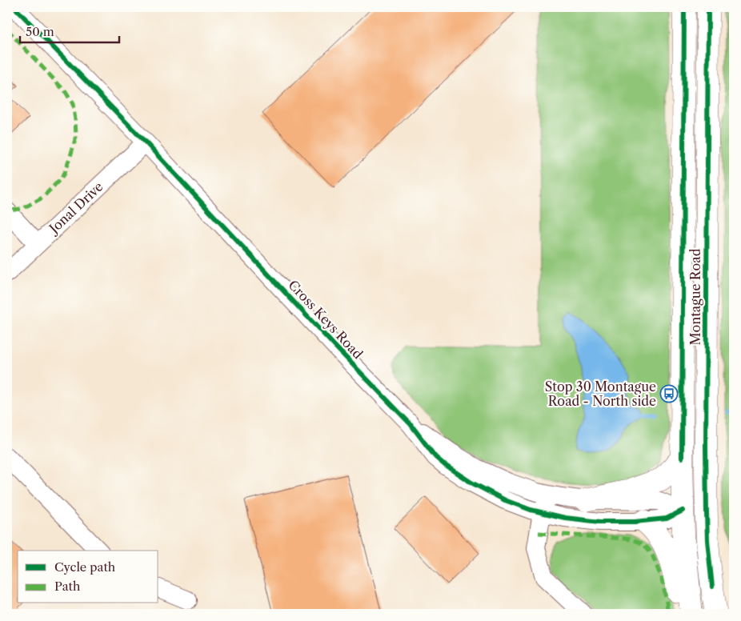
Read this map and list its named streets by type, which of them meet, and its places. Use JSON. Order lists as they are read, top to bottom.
{
  "streets": {
    "main road": ["Montague Road"],
    "street": ["Jonal Drive", "Cross Keys Road"]
  },
  "crossings": [
    ["Jonal Drive", "Cross Keys Road"],
    ["Montague Road", "Cross Keys Road"]
  ],
  "places": {
    "bus stop": ["Stop 30 Montague Road - North side"]
  },
  "legend": ["Cycle path", "Path"],
  "scale_bar": "50 m"
}
